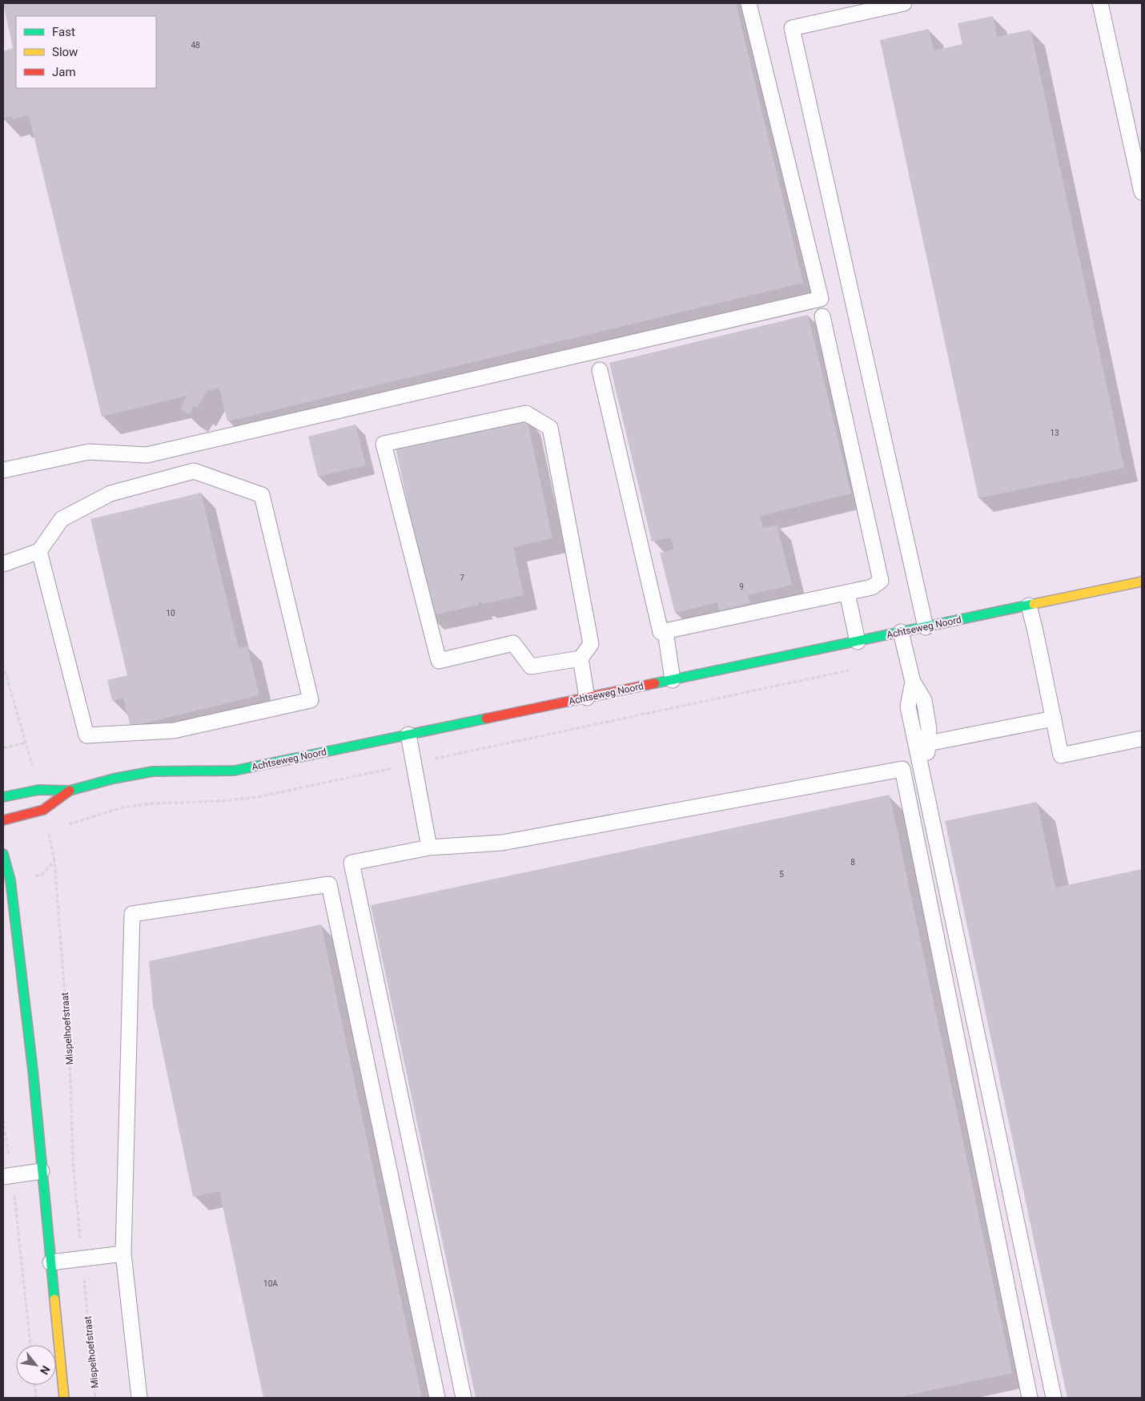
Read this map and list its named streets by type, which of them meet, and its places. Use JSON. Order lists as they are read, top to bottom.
{
  "streets": {
    "street": ["Achtseweg Noord"],
    "path": ["Mispelhoefstraat"]
  },
  "crossings": [
    ["Achtseweg Noord", "Mispelhoefstraat"]
  ],
  "house_numbers": [
    "48",
    "13",
    "7",
    "9",
    "10",
    "8",
    "5",
    "10A"
  ],
  "legend": ["Fast", "Slow", "Jam"],
  "north": "bottom right"
}
